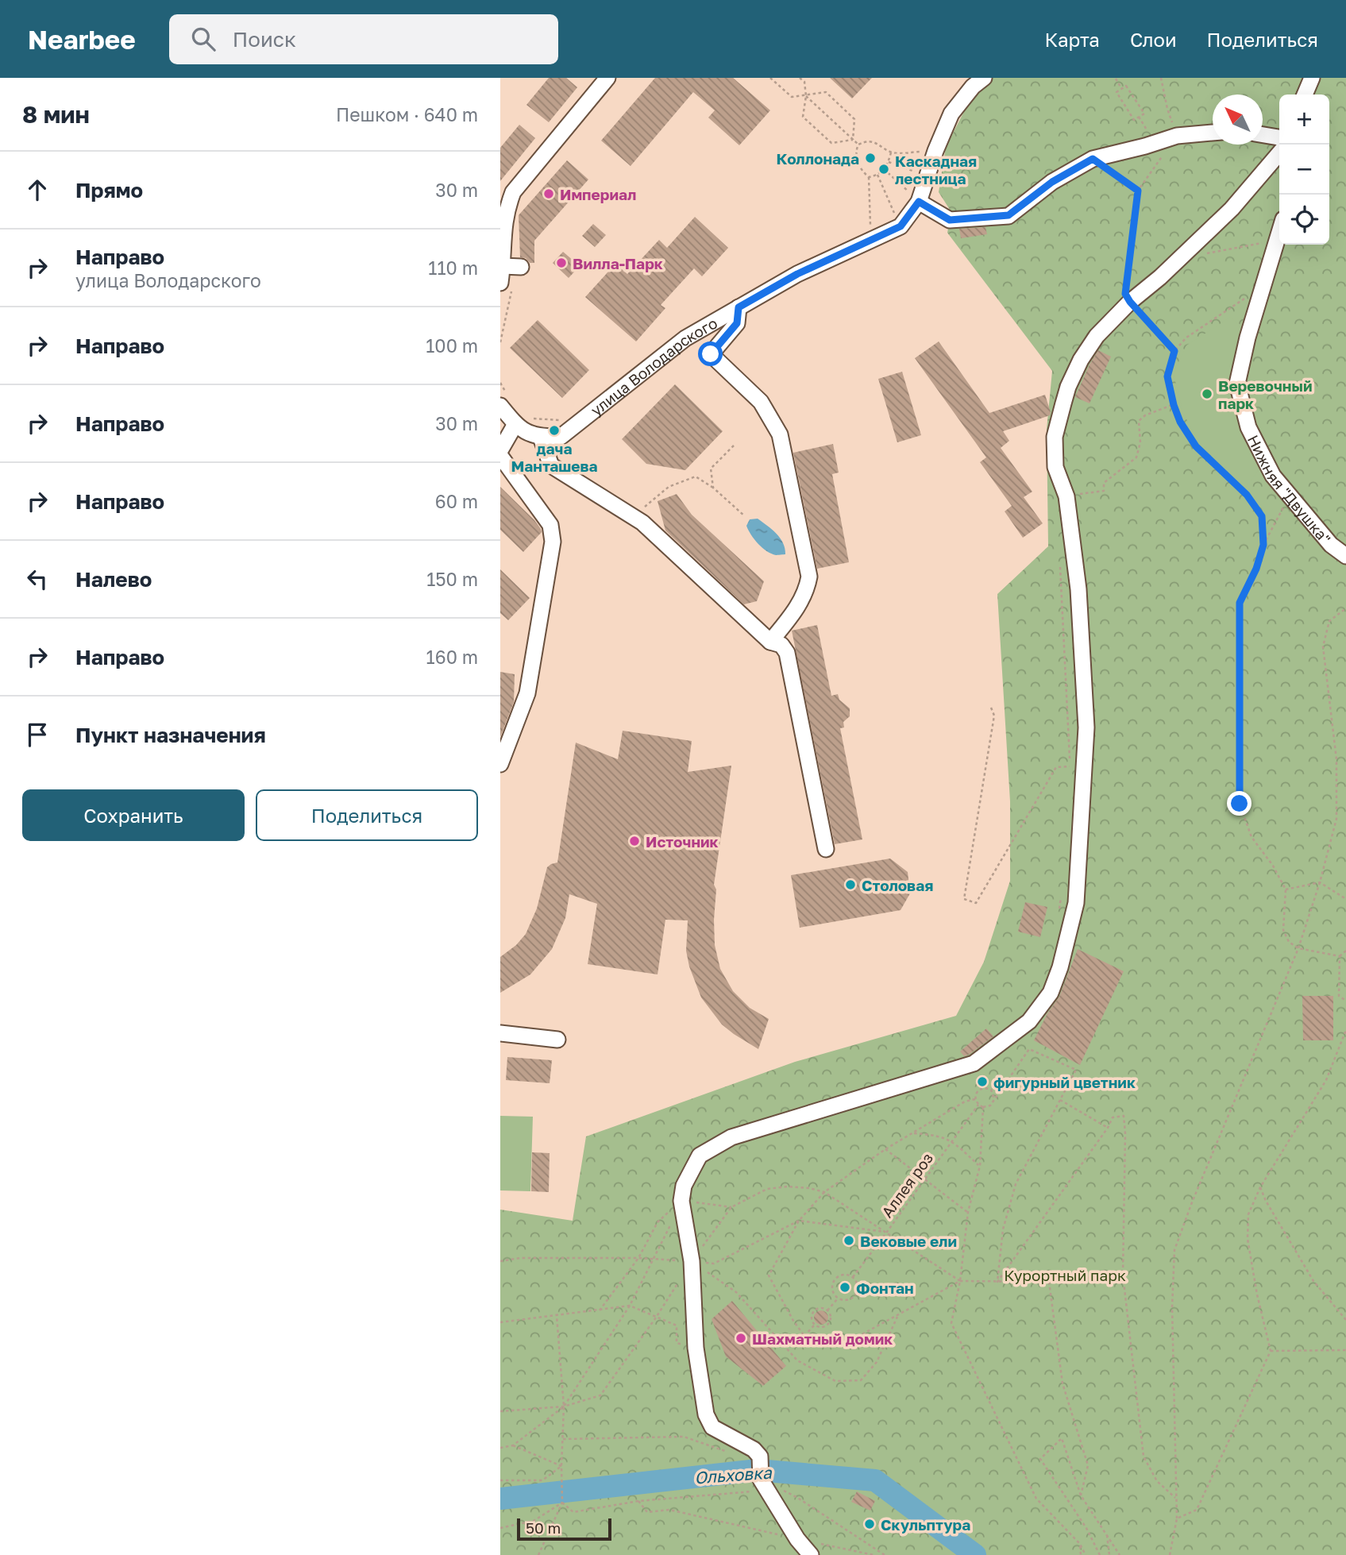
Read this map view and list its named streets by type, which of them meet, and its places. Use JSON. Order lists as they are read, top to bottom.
{
  "streets": {
    "street": ["улица Володарского", "Нижняя \"Двушка\""],
    "path": ["Аллея роз"]
  },
  "water": ["Ольховка"],
  "parks": ["Курортный парк"],
  "places": [
    "Коллонада",
    "Каскадная лестница",
    "Империал",
    "Вилла-Парк",
    "Веревочный парк",
    "дача Манташева",
    "Источник",
    "Столовая",
    "фигурный цветник",
    "Вековые ели",
    "Фонтан",
    "Шахматный домик",
    "Скульптура"
  ],
  "scale_bar": "50 m",
  "north": "top left",
  "page": {
    "header": "Nearbee",
    "search": "Поиск",
    "nav": ["Карта", "Слои", "Поделиться"],
    "heading": ["8 мин", "Пешком · 640 m"],
    "map_buttons": ["+", "−"],
    "list": [
      ["Прямо", "30 m"],
      ["Направо", "улица Володарского", "110 m"],
      ["Направо", "100 m"],
      ["Направо", "30 m"],
      ["Направо", "60 m"],
      ["Налево", "150 m"],
      ["Направо", "160 m"],
      "Пункт назначения"
    ],
    "buttons": ["Сохранить", "Поделиться"],
    "scale": "50 m"
  }
}
